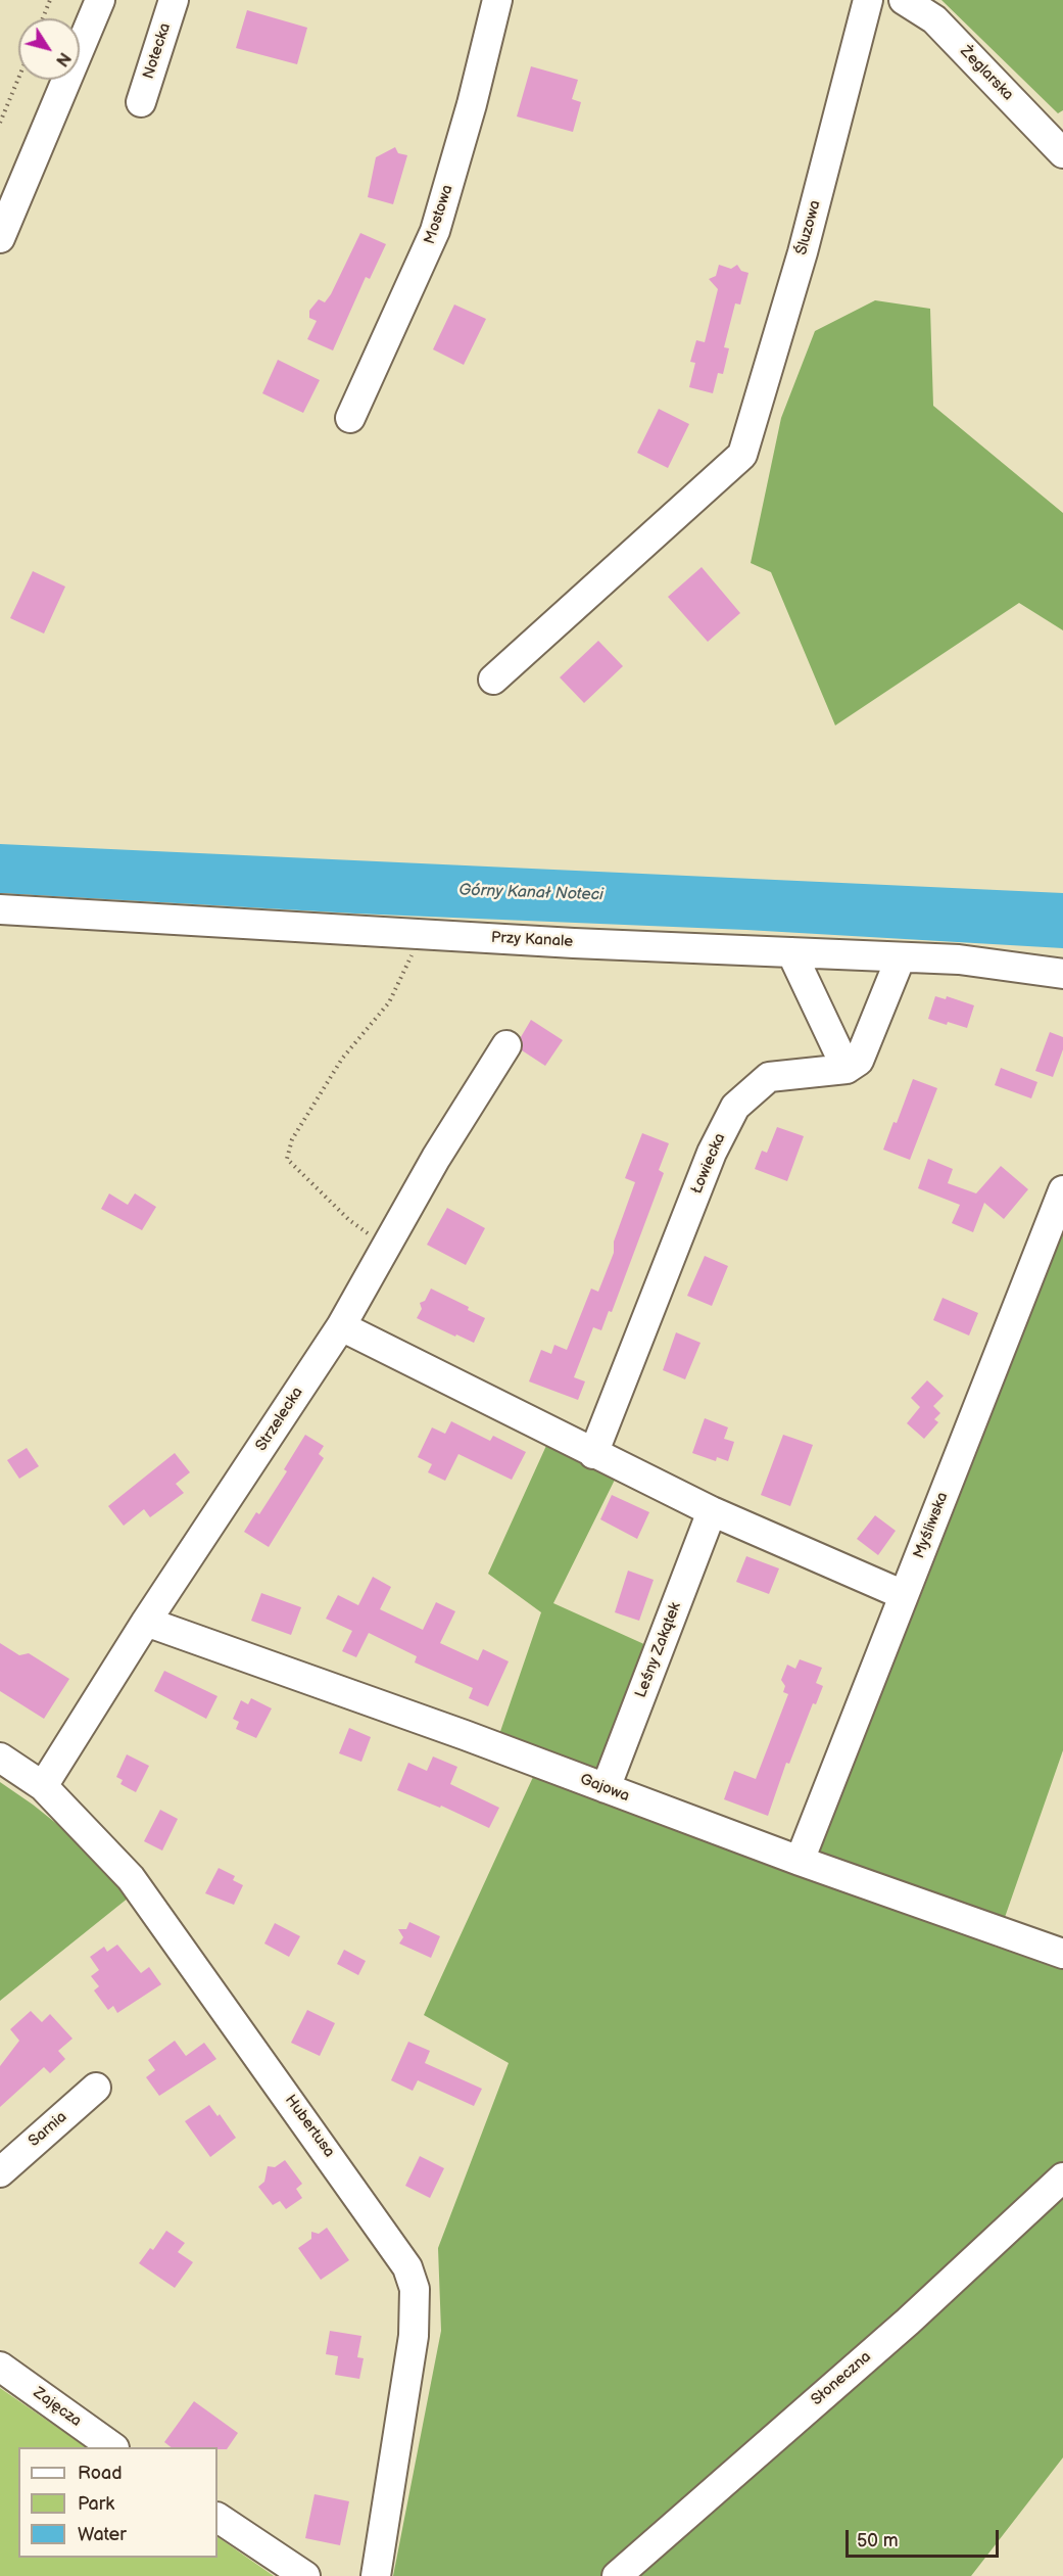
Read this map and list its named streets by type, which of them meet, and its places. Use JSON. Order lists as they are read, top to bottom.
{
  "streets": {
    "street": [
      "Notecka",
      "Żeglarska",
      "Mostowa",
      "Śluzowa",
      "Przy Kanale",
      "Łowiecka",
      "Strzelecka",
      "Myśliwska",
      "Leśny Zakątek",
      "Gajowa",
      "Hubertusa",
      "Sarnia",
      "Słoneczna",
      "Zajęcza"
    ]
  },
  "crossings": [
    ["Strzelecka", "Gajowa"],
    ["Strzelecka", "Hubertusa"],
    ["Myśliwska", "Gajowa"],
    ["Leśny Zakątek", "Gajowa"]
  ],
  "water": ["Górny Kanał Noteci"],
  "legend": ["Road", "Park", "Water"],
  "scale_bar": "50 m",
  "north": "bottom right"
}
